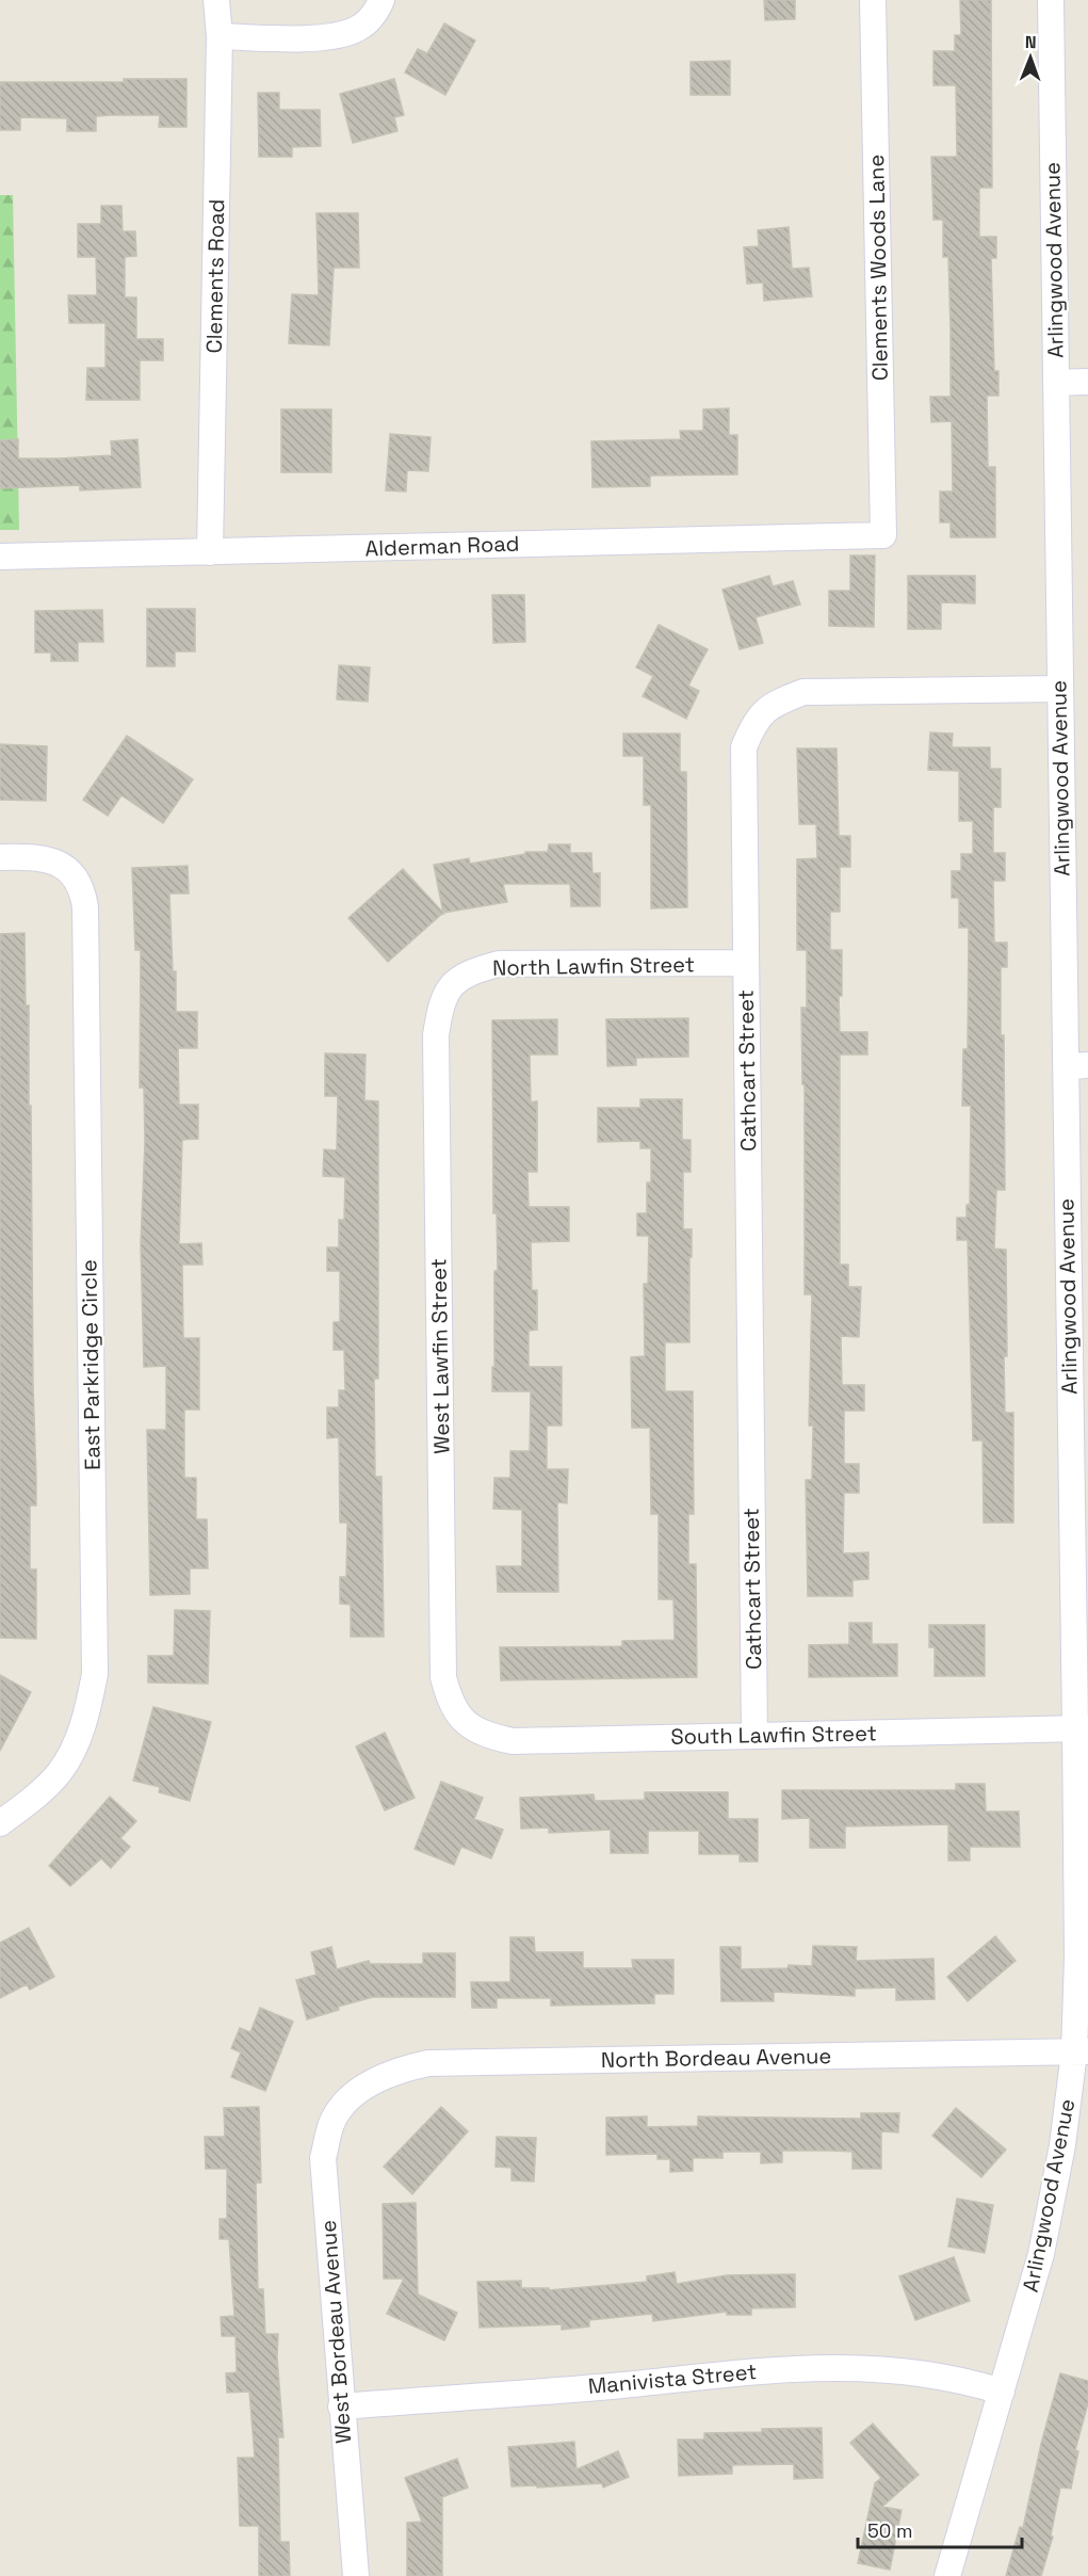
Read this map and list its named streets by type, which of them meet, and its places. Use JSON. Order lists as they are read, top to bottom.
{
  "streets": {
    "street": [
      "Arlingwood Avenue",
      "Clements Woods Lane",
      "Clements Road",
      "Alderman Road",
      "North Lawfin Street",
      "Cathcart Street",
      "West Lawfin Street",
      "East Parkridge Circle",
      "South Lawfin Street",
      "North Bordeau Avenue",
      "West Bordeau Avenue",
      "Manivista Street"
    ]
  },
  "crossings": [
    ["Arlingwood Avenue", "Cathcart Street"],
    ["Arlingwood Avenue", "South Lawfin Street"],
    ["Arlingwood Avenue", "North Bordeau Avenue"],
    ["Arlingwood Avenue", "Manivista Street"],
    ["Clements Woods Lane", "Alderman Road"],
    ["Clements Road", "Alderman Road"],
    ["North Lawfin Street", "Cathcart Street"],
    ["North Lawfin Street", "West Lawfin Street"],
    ["Cathcart Street", "South Lawfin Street"],
    ["West Lawfin Street", "South Lawfin Street"],
    ["North Bordeau Avenue", "West Bordeau Avenue"],
    ["West Bordeau Avenue", "Manivista Street"]
  ],
  "scale_bar": "50 m",
  "north": "top"
}
